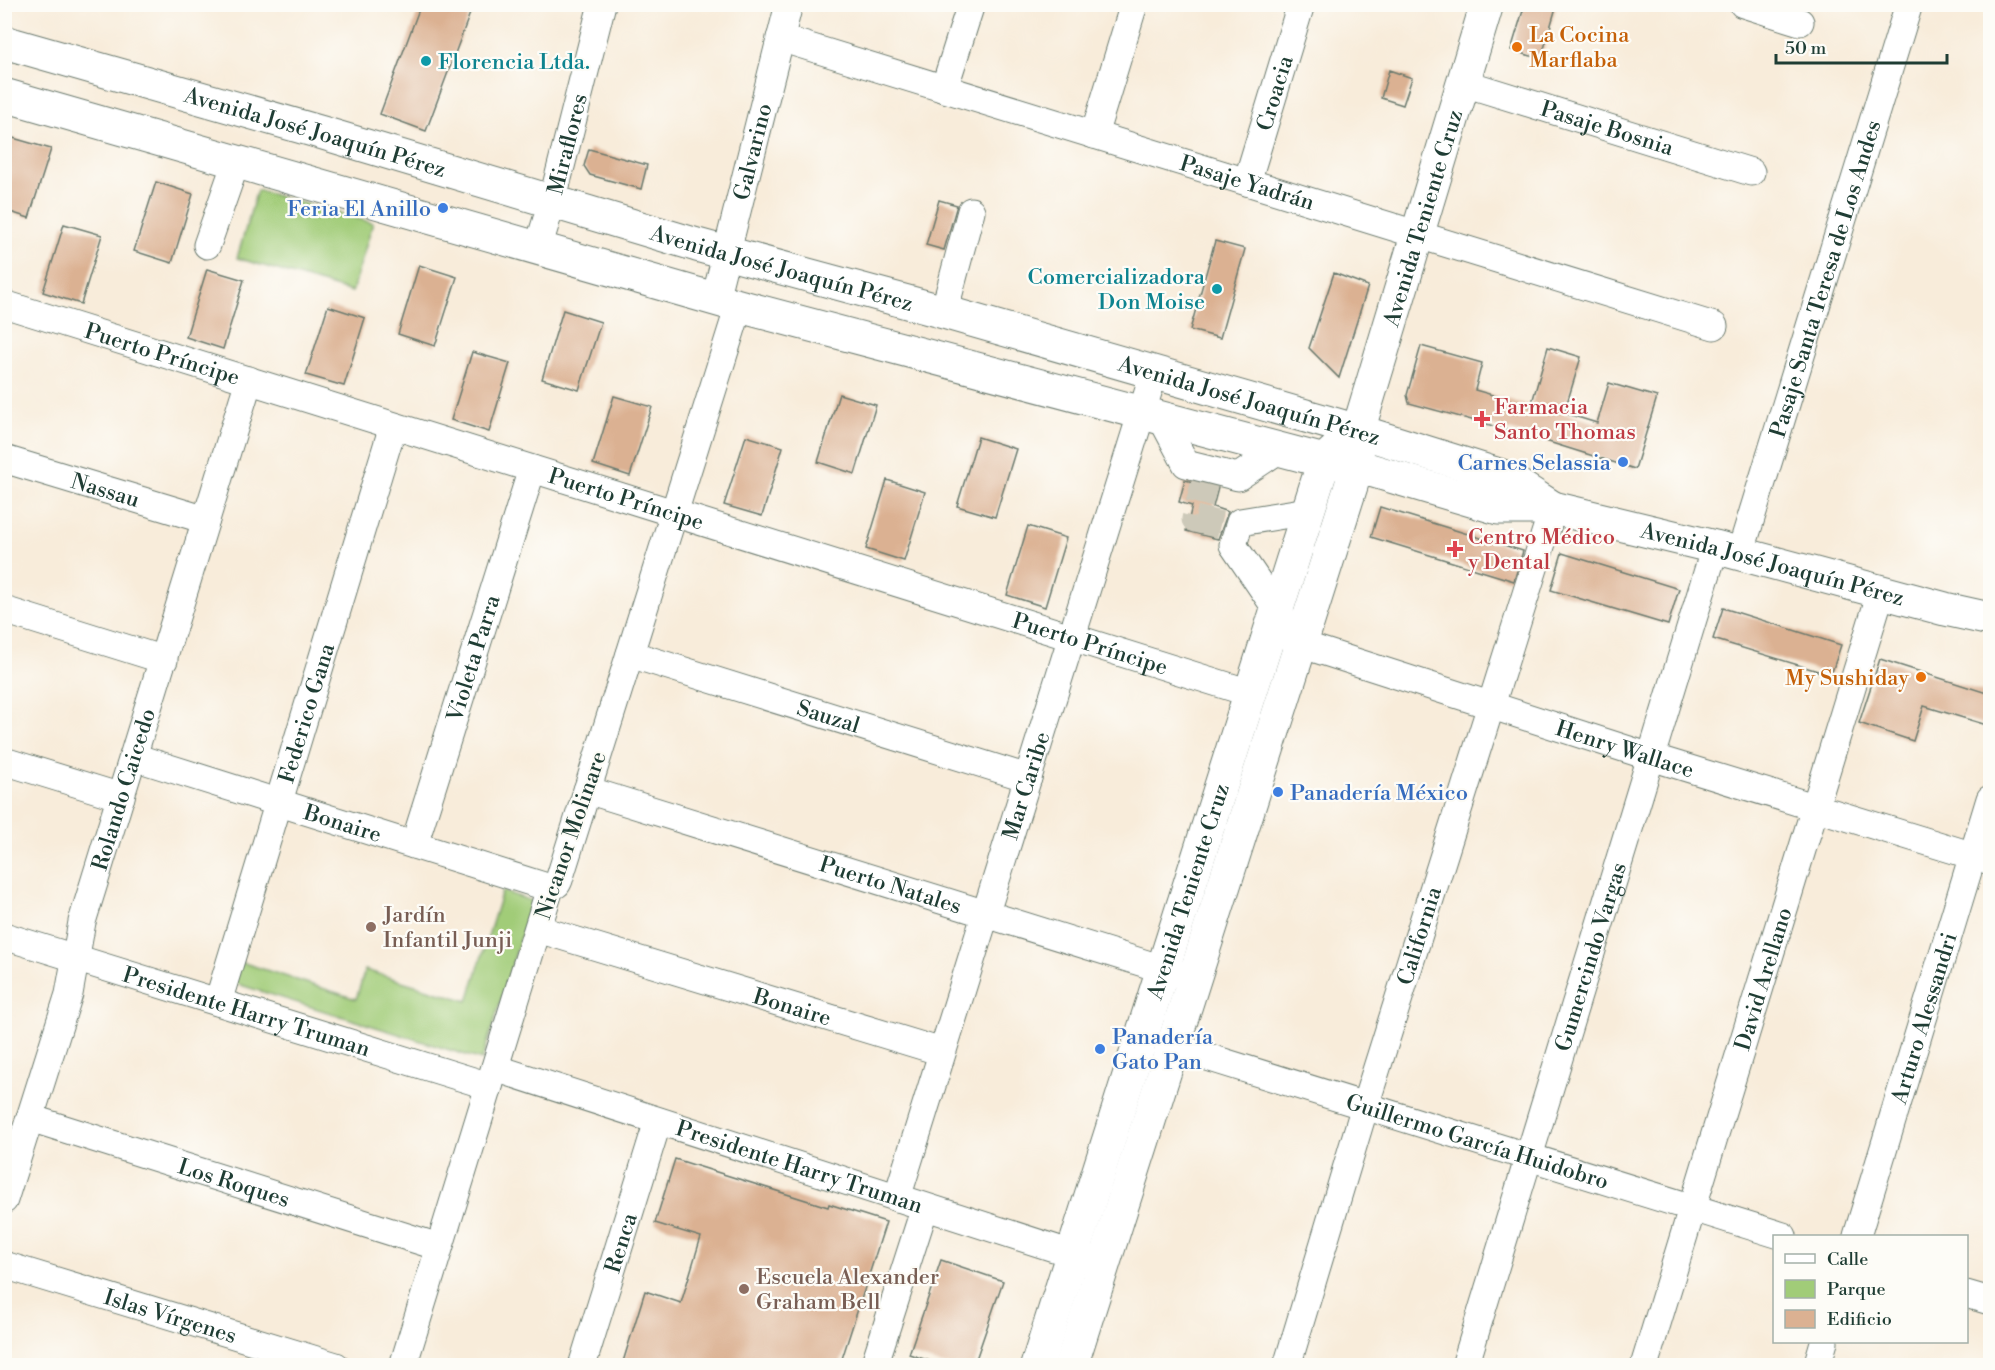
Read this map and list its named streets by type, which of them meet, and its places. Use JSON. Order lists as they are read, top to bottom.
{
  "streets": {
    "main road": ["Avenida José Joaquín Pérez", "Avenida Teniente Cruz"],
    "street": [
      "Croacia",
      "Pasaje Bosnia",
      "Miraflores",
      "Galvarino",
      "Pasaje Yadrán",
      "Pasaje Santa Teresa de Los Andes",
      "Puerto Príncipe",
      "Nassau",
      "Violeta Parra",
      "Federico Gana",
      "Sauzal",
      "Henry Wallace",
      "Mar Caribe",
      "Rolando Caicedo",
      "Bonaire",
      "Nicanor Molinare",
      "Puerto Natales",
      "California",
      "Gumercindo Vargas",
      "David Arellano",
      "Presidente Harry Truman",
      "Arturo Alessandri",
      "Guillermo García Huidobro",
      "Los Roques",
      "Renca",
      "Islas Vírgenes"
    ]
  },
  "crossings": [
    ["Croacia", "Pasaje Yadrán"],
    ["Pasaje Bosnia", "Avenida Teniente Cruz"],
    ["Avenida José Joaquín Pérez", "Miraflores"],
    ["Avenida José Joaquín Pérez", "Galvarino"],
    ["Avenida José Joaquín Pérez", "Avenida Teniente Cruz"],
    ["Avenida José Joaquín Pérez", "Pasaje Santa Teresa de Los Andes"],
    ["Avenida José Joaquín Pérez", "Mar Caribe"],
    ["Avenida José Joaquín Pérez", "Nicanor Molinare"],
    ["Avenida José Joaquín Pérez", "California"],
    ["Avenida José Joaquín Pérez", "Gumercindo Vargas"],
    ["Avenida José Joaquín Pérez", "David Arellano"],
    ["Galvarino", "Pasaje Yadrán"],
    ["Galvarino", "Nicanor Molinare"],
    ["Pasaje Yadrán", "Avenida Teniente Cruz"],
    ["Avenida Teniente Cruz", "Puerto Príncipe"],
    ["Avenida Teniente Cruz", "Henry Wallace"],
    ["Avenida Teniente Cruz", "Puerto Natales"],
    ["Avenida Teniente Cruz", "Presidente Harry Truman"],
    ["Avenida Teniente Cruz", "Guillermo García Huidobro"],
    ["Pasaje Santa Teresa de Los Andes", "Gumercindo Vargas"],
    ["Puerto Príncipe", "Violeta Parra"],
    ["Puerto Príncipe", "Federico Gana"],
    ["Puerto Príncipe", "Mar Caribe"],
    ["Puerto Príncipe", "Rolando Caicedo"],
    ["Puerto Príncipe", "Nicanor Molinare"],
    ["Nassau", "Rolando Caicedo"],
    ["Violeta Parra", "Bonaire"],
    ["Federico Gana", "Bonaire"],
    ["Federico Gana", "Presidente Harry Truman"],
    ["Sauzal", "Mar Caribe"],
    ["Sauzal", "Nicanor Molinare"],
    ["Henry Wallace", "California"],
    ["Henry Wallace", "Gumercindo Vargas"],
    ["Henry Wallace", "David Arellano"],
    ["Henry Wallace", "Arturo Alessandri"],
    ["Mar Caribe", "Bonaire"],
    ["Mar Caribe", "Puerto Natales"],
    ["Mar Caribe", "Presidente Harry Truman"],
    ["Rolando Caicedo", "Bonaire"],
    ["Rolando Caicedo", "Presidente Harry Truman"],
    ["Rolando Caicedo", "Los Roques"],
    ["Bonaire", "Nicanor Molinare"],
    ["Nicanor Molinare", "Puerto Natales"],
    ["Nicanor Molinare", "Presidente Harry Truman"],
    ["Nicanor Molinare", "Los Roques"],
    ["California", "Guillermo García Huidobro"],
    ["Gumercindo Vargas", "Guillermo García Huidobro"],
    ["David Arellano", "Guillermo García Huidobro"],
    ["Presidente Harry Truman", "Renca"]
  ],
  "places": {
    "other": [
      "La Cocina Marflaba",
      "Florencia Ltda.",
      "Feria El Anillo",
      "Comercializadora Don Moise",
      "Carnes Selassia",
      "My Sushiday",
      "Panadería México",
      "Jardín Infantil Junji",
      "Panadería Gato Pan",
      "Escuela Alexander Graham Bell"
    ],
    "health": ["Farmacia Santo Thomas", "Centro Médico y Dental"]
  },
  "legend": ["Calle", "Parque", "Edificio"],
  "scale_bar": "50 m"
}
